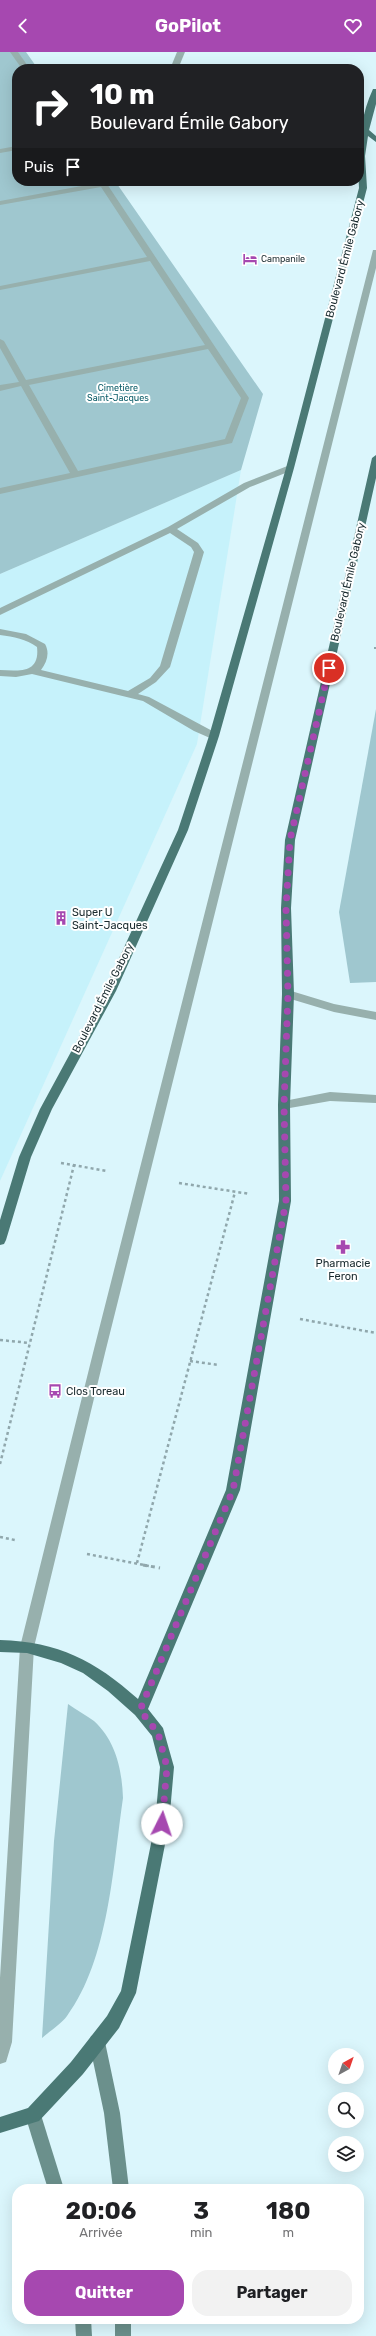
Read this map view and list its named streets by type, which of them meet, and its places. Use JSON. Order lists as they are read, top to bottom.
{
  "streets": {
    "main road": ["Boulevard Émile Gabory"]
  },
  "parks": ["Cimetière Saint-Jacques"],
  "places": {
    "hotel": ["Campanile"],
    "building": ["Super U Saint-Jacques"],
    "pharmacy": ["Pharmacie Feron"],
    "bus stop": ["Clos Toreau"]
  },
  "north": "top right",
  "page": {
    "header": "GoPilot",
    "turn": ["10 m", "Boulevard Émile Gabory"],
    "then": "Puis",
    "eta": [
      "20:06",
      "Arrivée",
      "3",
      "min",
      "180",
      "m"
    ],
    "buttons": ["Quitter", "Partager"]
  }
}
